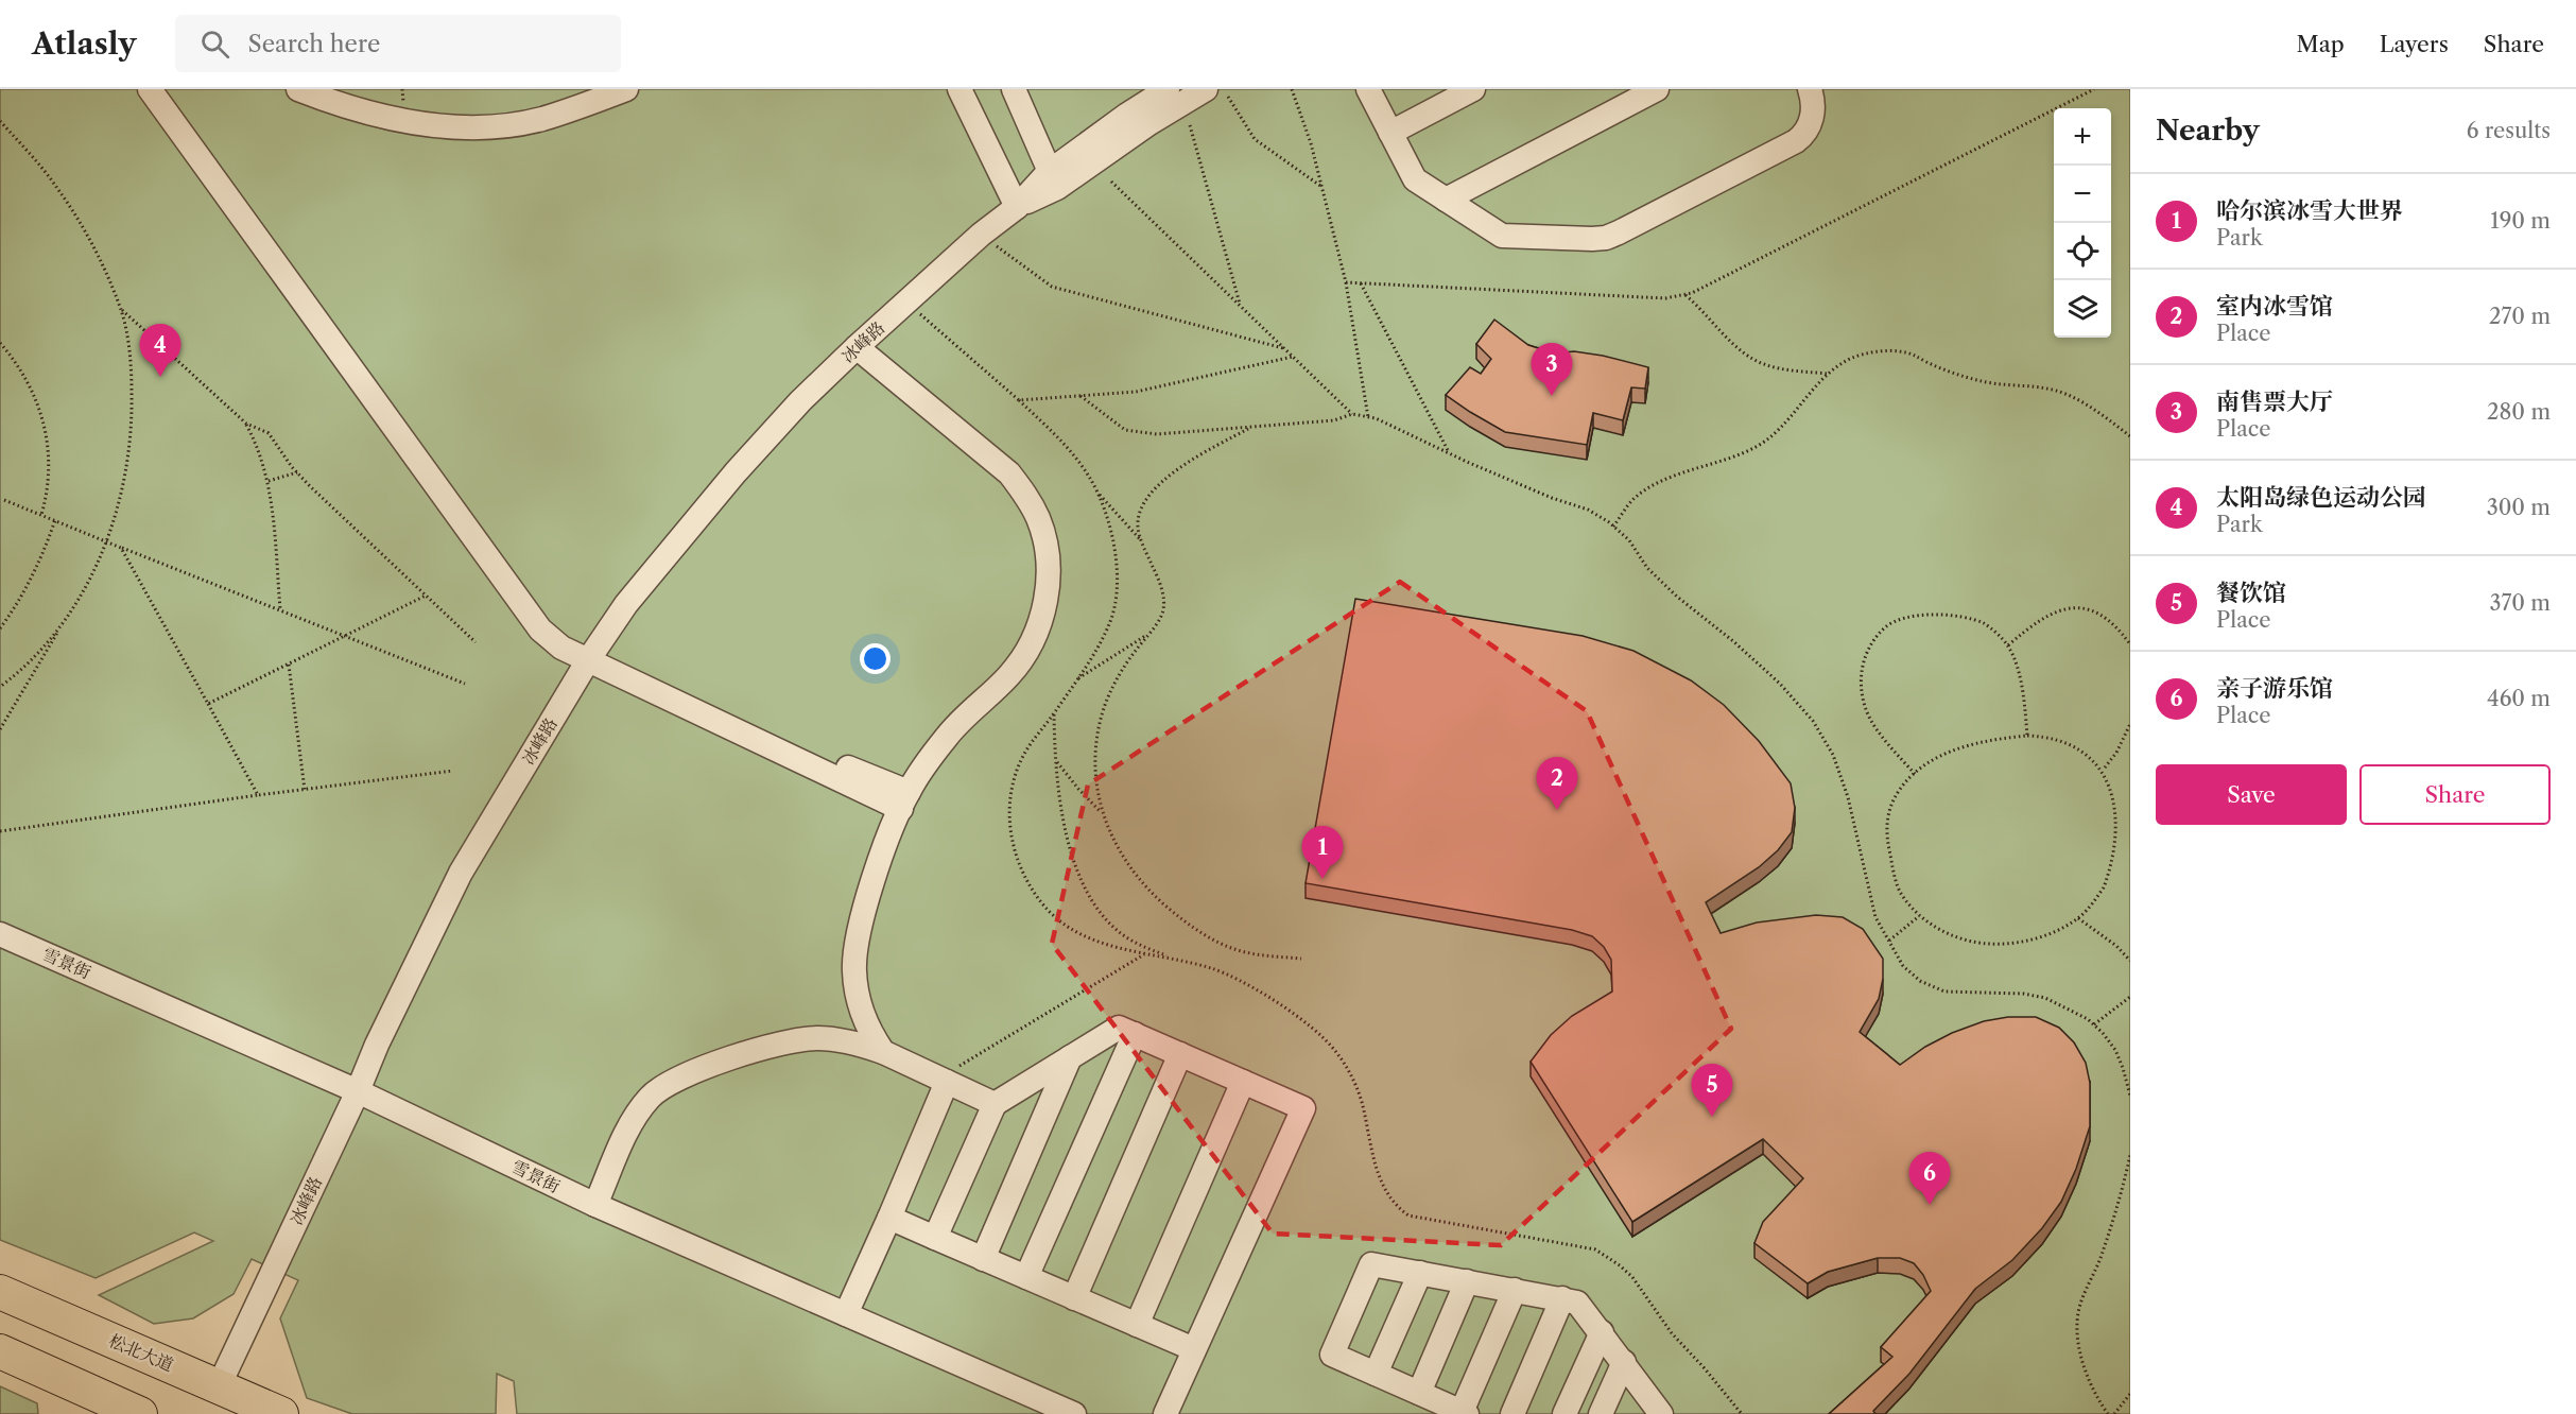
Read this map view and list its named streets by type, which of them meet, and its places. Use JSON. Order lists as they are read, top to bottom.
{
  "streets": {
    "highway": ["松北大道"],
    "street": ["冰峰路", "雪景街"]
  },
  "crossings": [
    ["冰峰路", "雪景街"],
    ["冰峰路", "松北大道"]
  ],
  "page": {
    "header": "Atlasly",
    "search": "Search here",
    "nav": ["Map", "Layers", "Share"],
    "heading": ["Nearby", "6 results"],
    "map_buttons": ["+", "−"],
    "list": [
      {
        "mark": "1",
        "name": "哈尔滨冰雪大世界",
        "note": "Park",
        "value": "190 m"
      },
      {
        "mark": "2",
        "name": "室内冰雪馆",
        "note": "Place",
        "value": "270 m"
      },
      {
        "mark": "3",
        "name": "南售票大厅",
        "note": "Place",
        "value": "280 m"
      },
      {
        "mark": "4",
        "name": "太阳岛绿色运动公园",
        "note": "Park",
        "value": "300 m"
      },
      {
        "mark": "5",
        "name": "餐饮馆",
        "note": "Place",
        "value": "370 m"
      },
      {
        "mark": "6",
        "name": "亲子游乐馆",
        "note": "Place",
        "value": "460 m"
      }
    ],
    "pins": [
      "4",
      "3",
      "2",
      "1",
      "5",
      "6"
    ],
    "buttons": ["Save", "Share"]
  }
}
